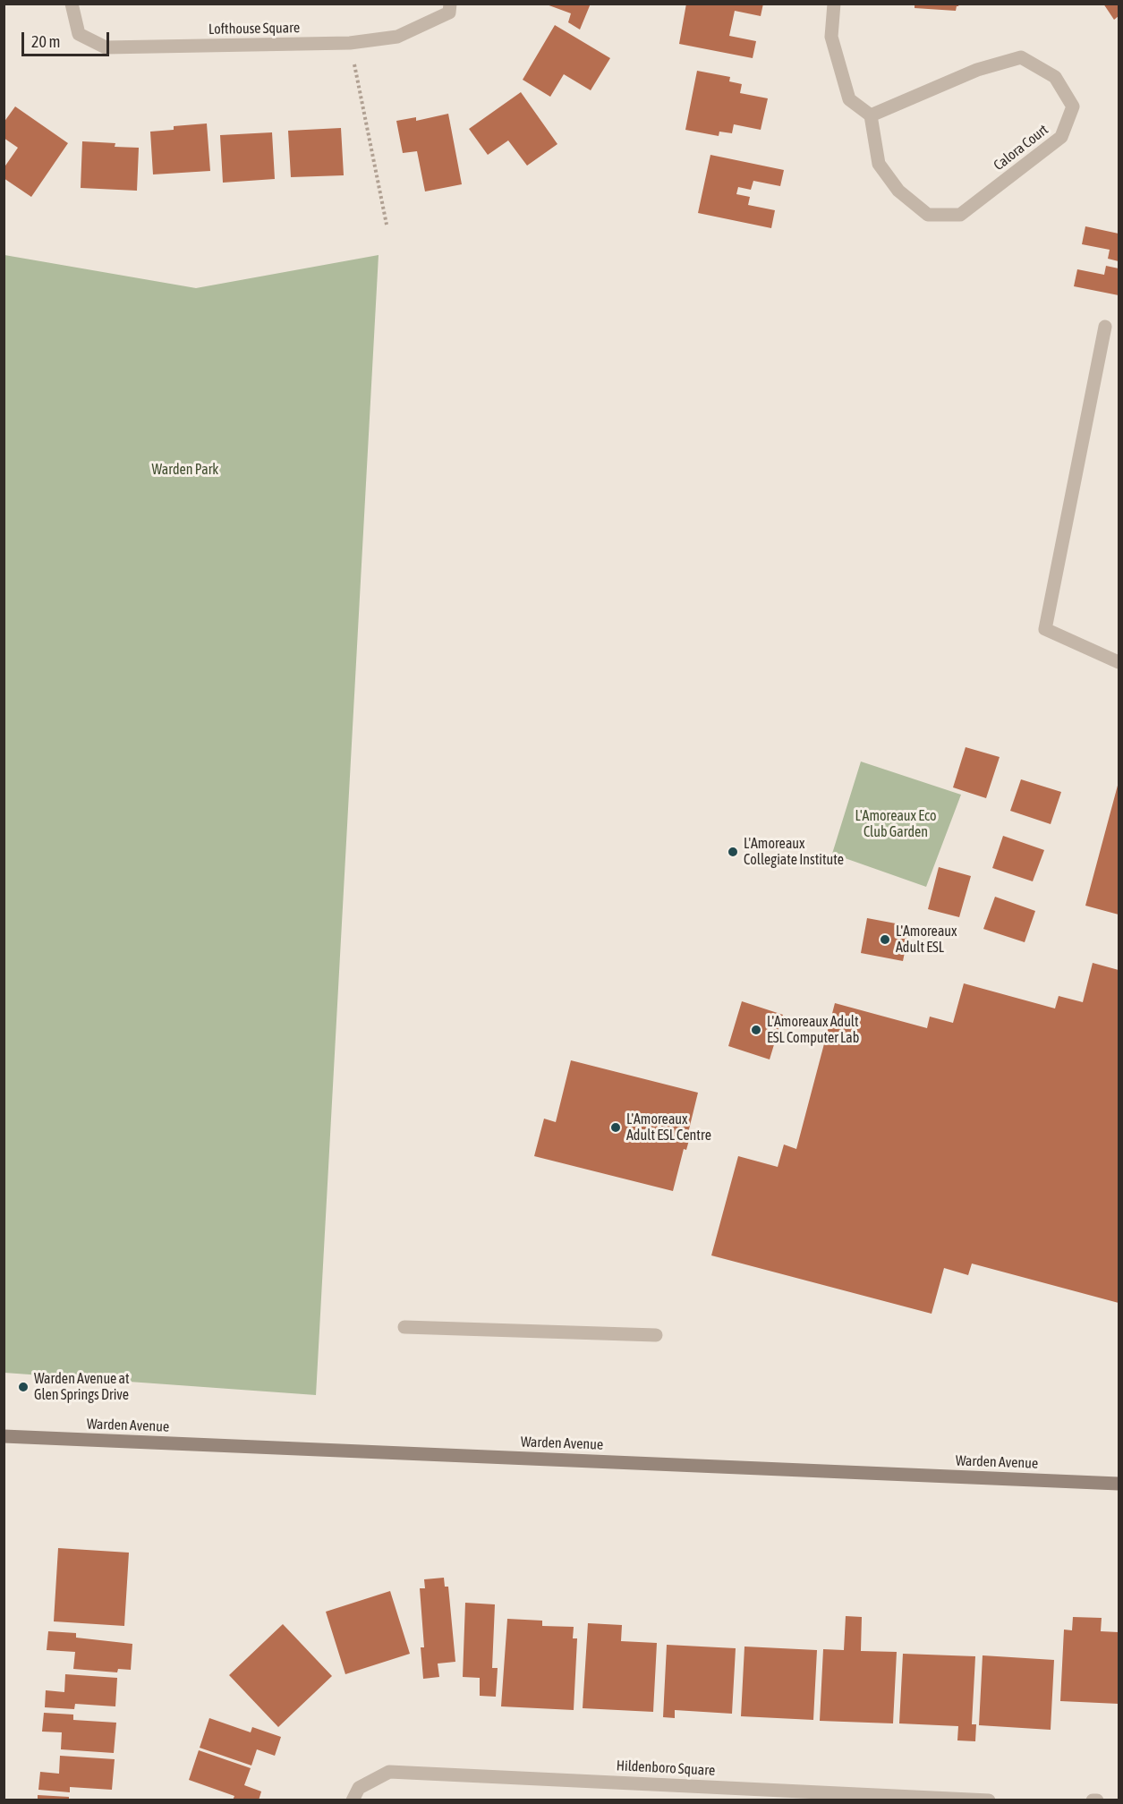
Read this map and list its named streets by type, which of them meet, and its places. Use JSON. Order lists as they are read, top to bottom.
{
  "streets": {
    "main road": ["Warden Avenue"],
    "street": ["Lofthouse Square", "Calora Court", "Hildenboro Square"]
  },
  "parks": ["Warden Park", "L'Amoreaux Eco Club Garden"],
  "places": [
    "L'Amoreaux Collegiate Institute",
    "L'Amoreaux Adult ESL",
    "L'Amoreaux Adult ESL Computer Lab",
    "L'Amoreaux Adult ESL Centre",
    "Warden Avenue at Glen Springs Drive"
  ],
  "scale_bar": "20 m"
}
